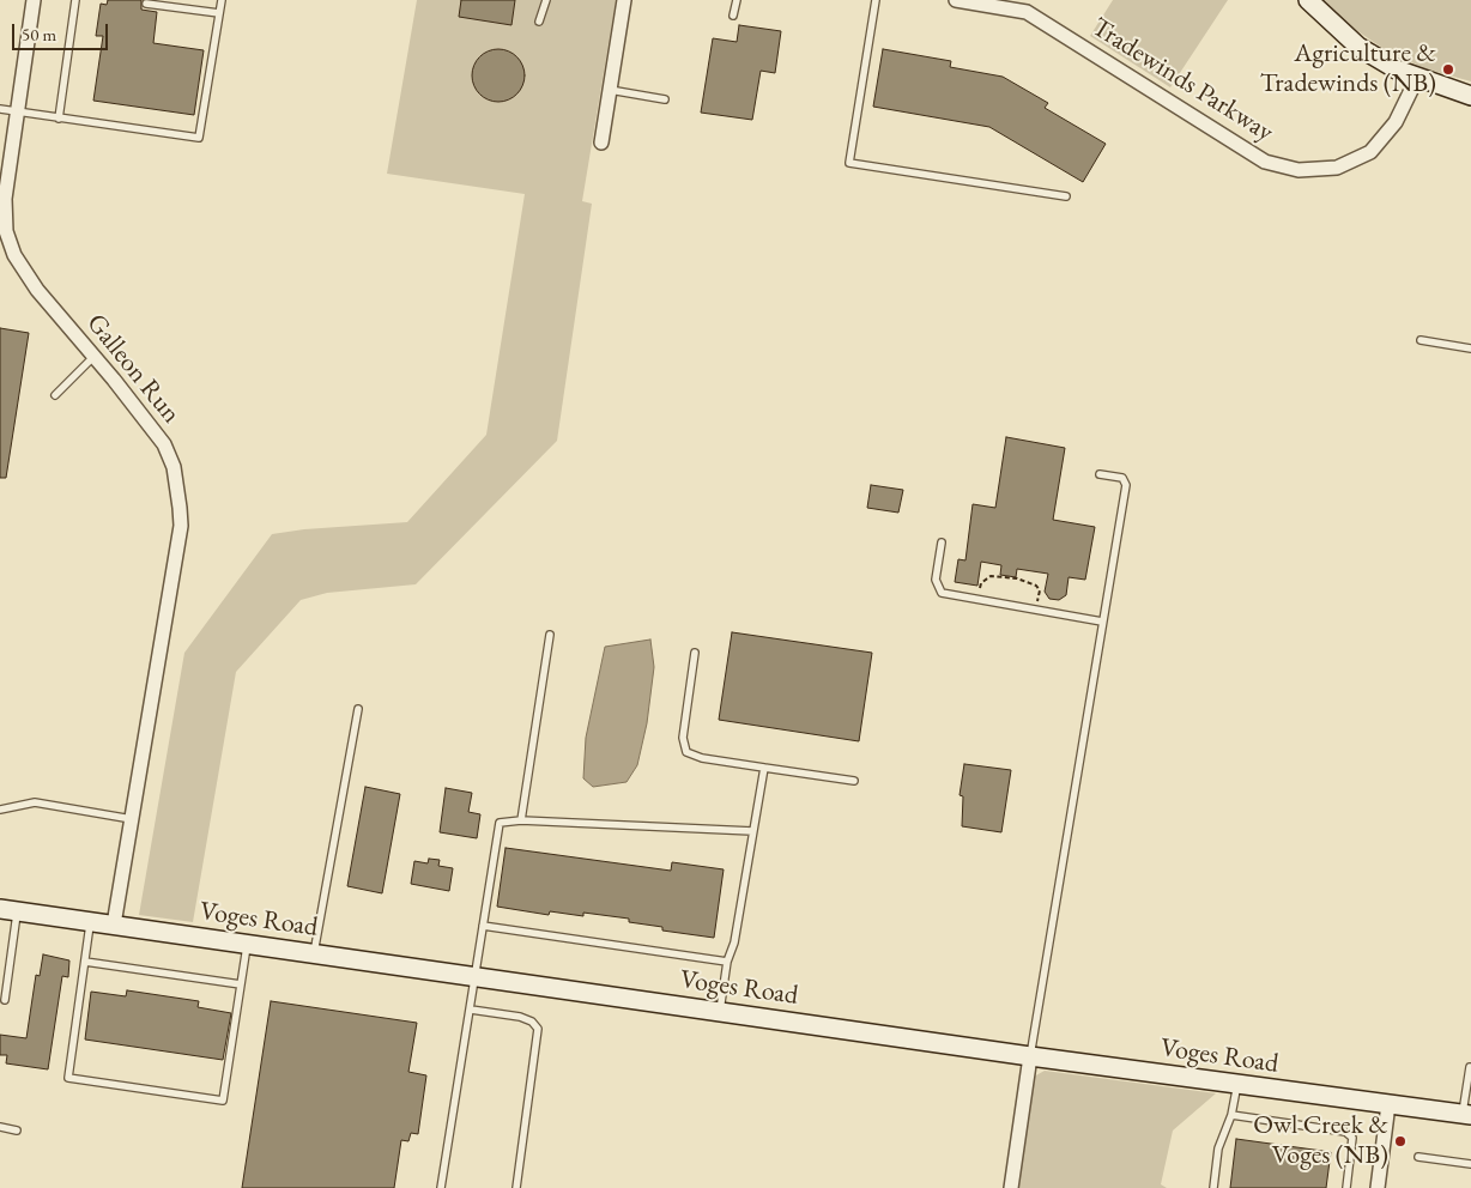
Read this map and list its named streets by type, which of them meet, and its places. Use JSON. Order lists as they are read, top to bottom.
{
  "streets": {
    "street": ["Tradewinds Parkway", "Galleon Run", "Voges Road"]
  },
  "crossings": [
    ["Galleon Run", "Voges Road"]
  ],
  "places": ["Agriculture & Tradewinds (NB)", "Owl Creek & Voges (NB)"],
  "scale_bar": "50 m"
}
